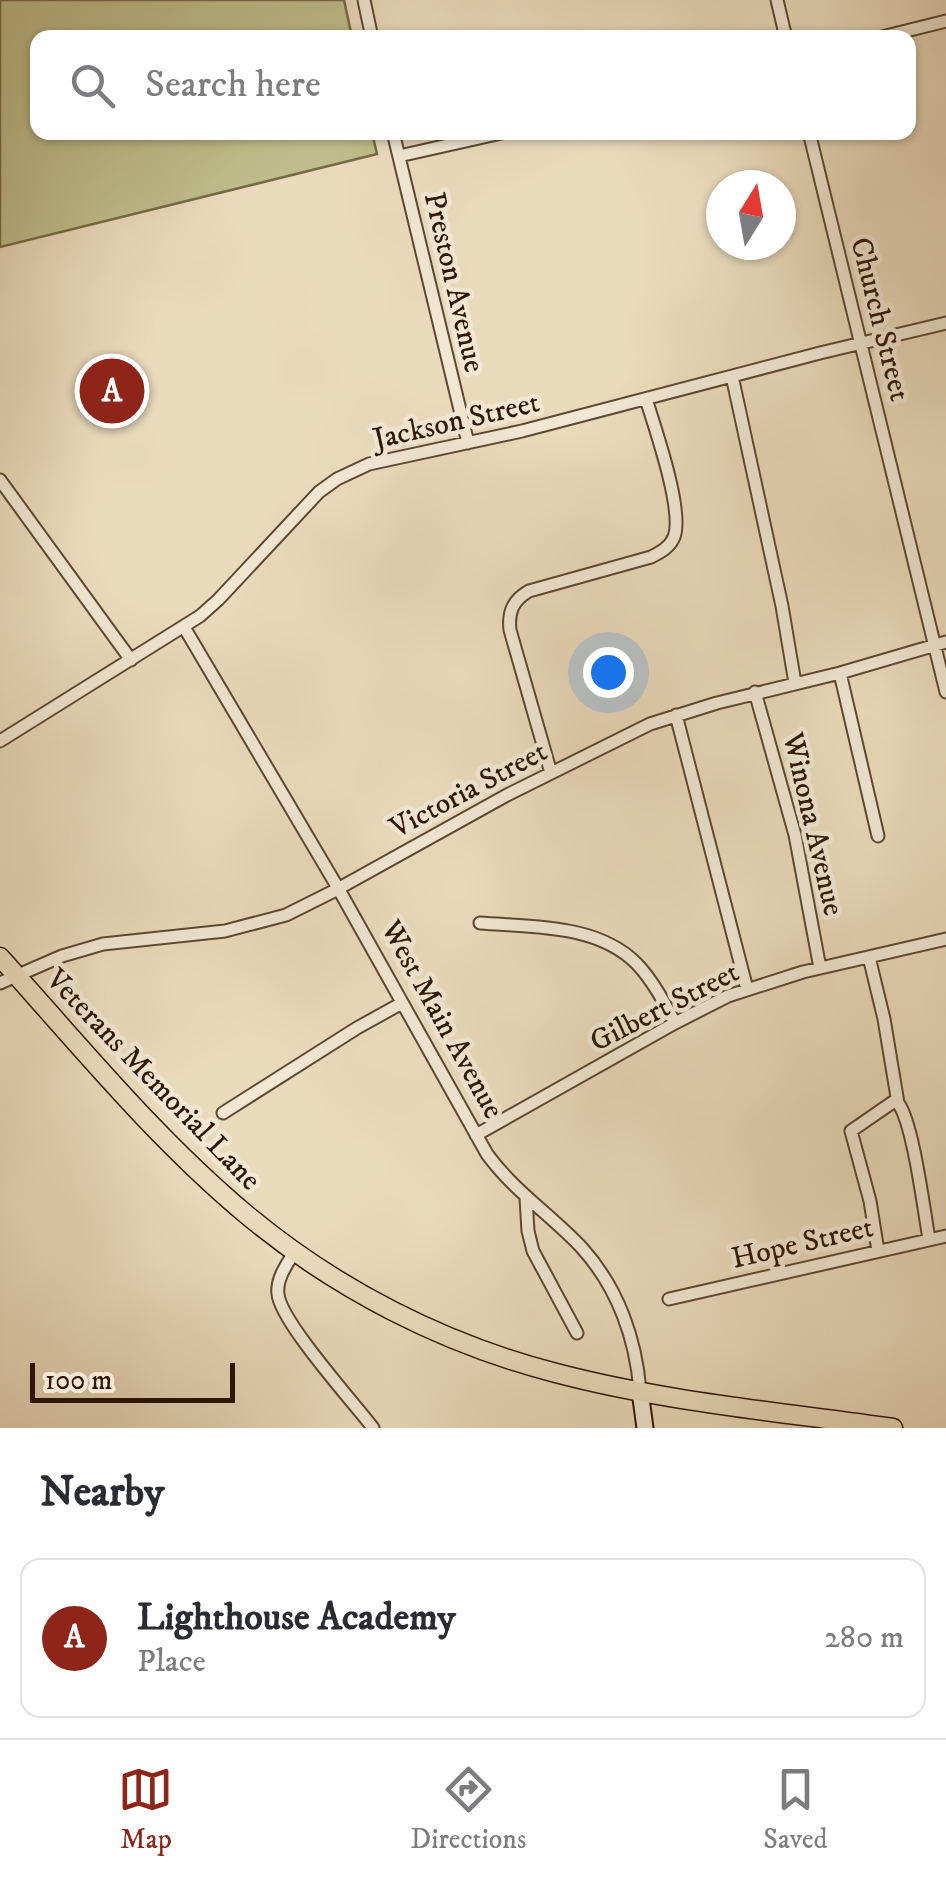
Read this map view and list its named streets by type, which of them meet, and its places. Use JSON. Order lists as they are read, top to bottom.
{
  "streets": {
    "main road": ["Veterans Memorial Lane"],
    "street": [
      "Preston Avenue",
      "Church Street",
      "Jackson Street",
      "Victoria Street",
      "Winona Avenue",
      "Gilbert Street",
      "West Main Avenue",
      "Hope Street"
    ]
  },
  "crossings": [
    ["Preston Avenue", "Jackson Street"],
    ["Church Street", "Jackson Street"],
    ["Church Street", "Victoria Street"],
    ["Jackson Street", "West Main Avenue"],
    ["Victoria Street", "Winona Avenue"],
    ["Victoria Street", "West Main Avenue"],
    ["Victoria Street", "Veterans Memorial Lane"],
    ["Winona Avenue", "Gilbert Street"],
    ["Gilbert Street", "West Main Avenue"],
    ["West Main Avenue", "Veterans Memorial Lane"]
  ],
  "scale_bar": "100 m",
  "north": "top",
  "page": {
    "search": "Search here",
    "pins": "A",
    "scale": "100 m",
    "heading": "Nearby",
    "list": [
      {
        "mark": "A",
        "name": "Lighthouse Academy",
        "note": "Place",
        "value": "280 m"
      }
    ],
    "nav": ["Map", "Directions", "Saved"]
  }
}
